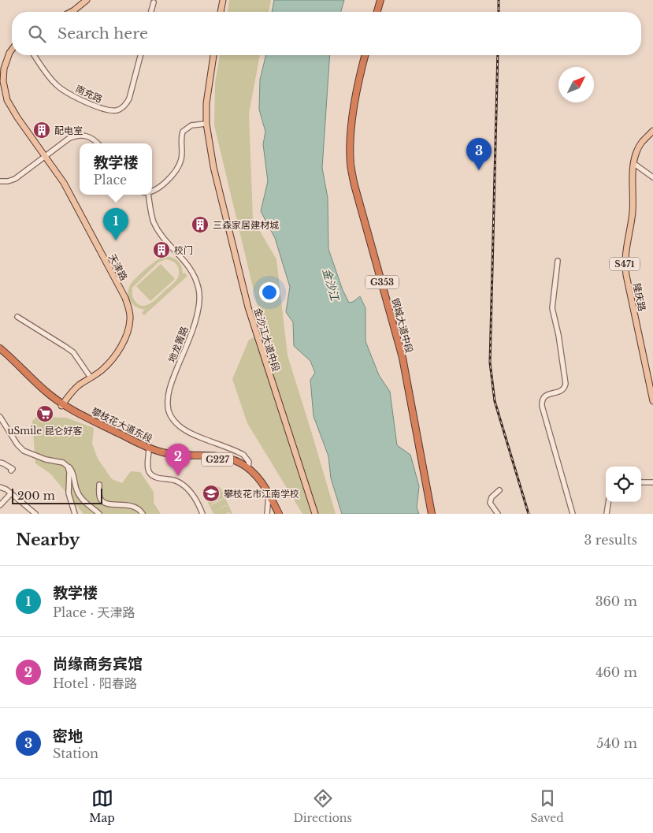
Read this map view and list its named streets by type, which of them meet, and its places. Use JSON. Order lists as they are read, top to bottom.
{
  "streets": {
    "highway": [
      "G353",
      "钢城大道中段",
      "攀枝花大道东段",
      "G227"
    ],
    "main road": [
      "S471",
      "天津路",
      "隆庆路",
      "金沙江大道中段"
    ],
    "street": ["南充路", "地龙箐路"]
  },
  "crossings": [
    ["天津路", "攀枝花大道东段"],
    ["地龙箐路", "攀枝花大道东段"]
  ],
  "water": ["金沙江"],
  "places": {
    "building": ["配电室", "三森家居建材城", "校门"],
    "supermarket": ["uSmile 昆仑好客"],
    "school or university": ["攀枝花市江南学校"]
  },
  "scale_bar": "200 m",
  "north": "top right",
  "page": {
    "search": "Search here",
    "pins": ["3", "1", "2"],
    "popup": ["教学楼", "Place"],
    "scale": "200 m",
    "heading": ["Nearby", "3 results"],
    "list": [
      {
        "mark": "1",
        "name": "教学楼",
        "note": "Place · 天津路",
        "value": "360 m"
      },
      {
        "mark": "2",
        "name": "尚缘商务宾馆",
        "note": "Hotel · 阳春路",
        "value": "460 m"
      },
      {
        "mark": "3",
        "name": "密地",
        "note": "Station",
        "value": "540 m"
      }
    ],
    "nav": ["Map", "Directions", "Saved"]
  }
}
